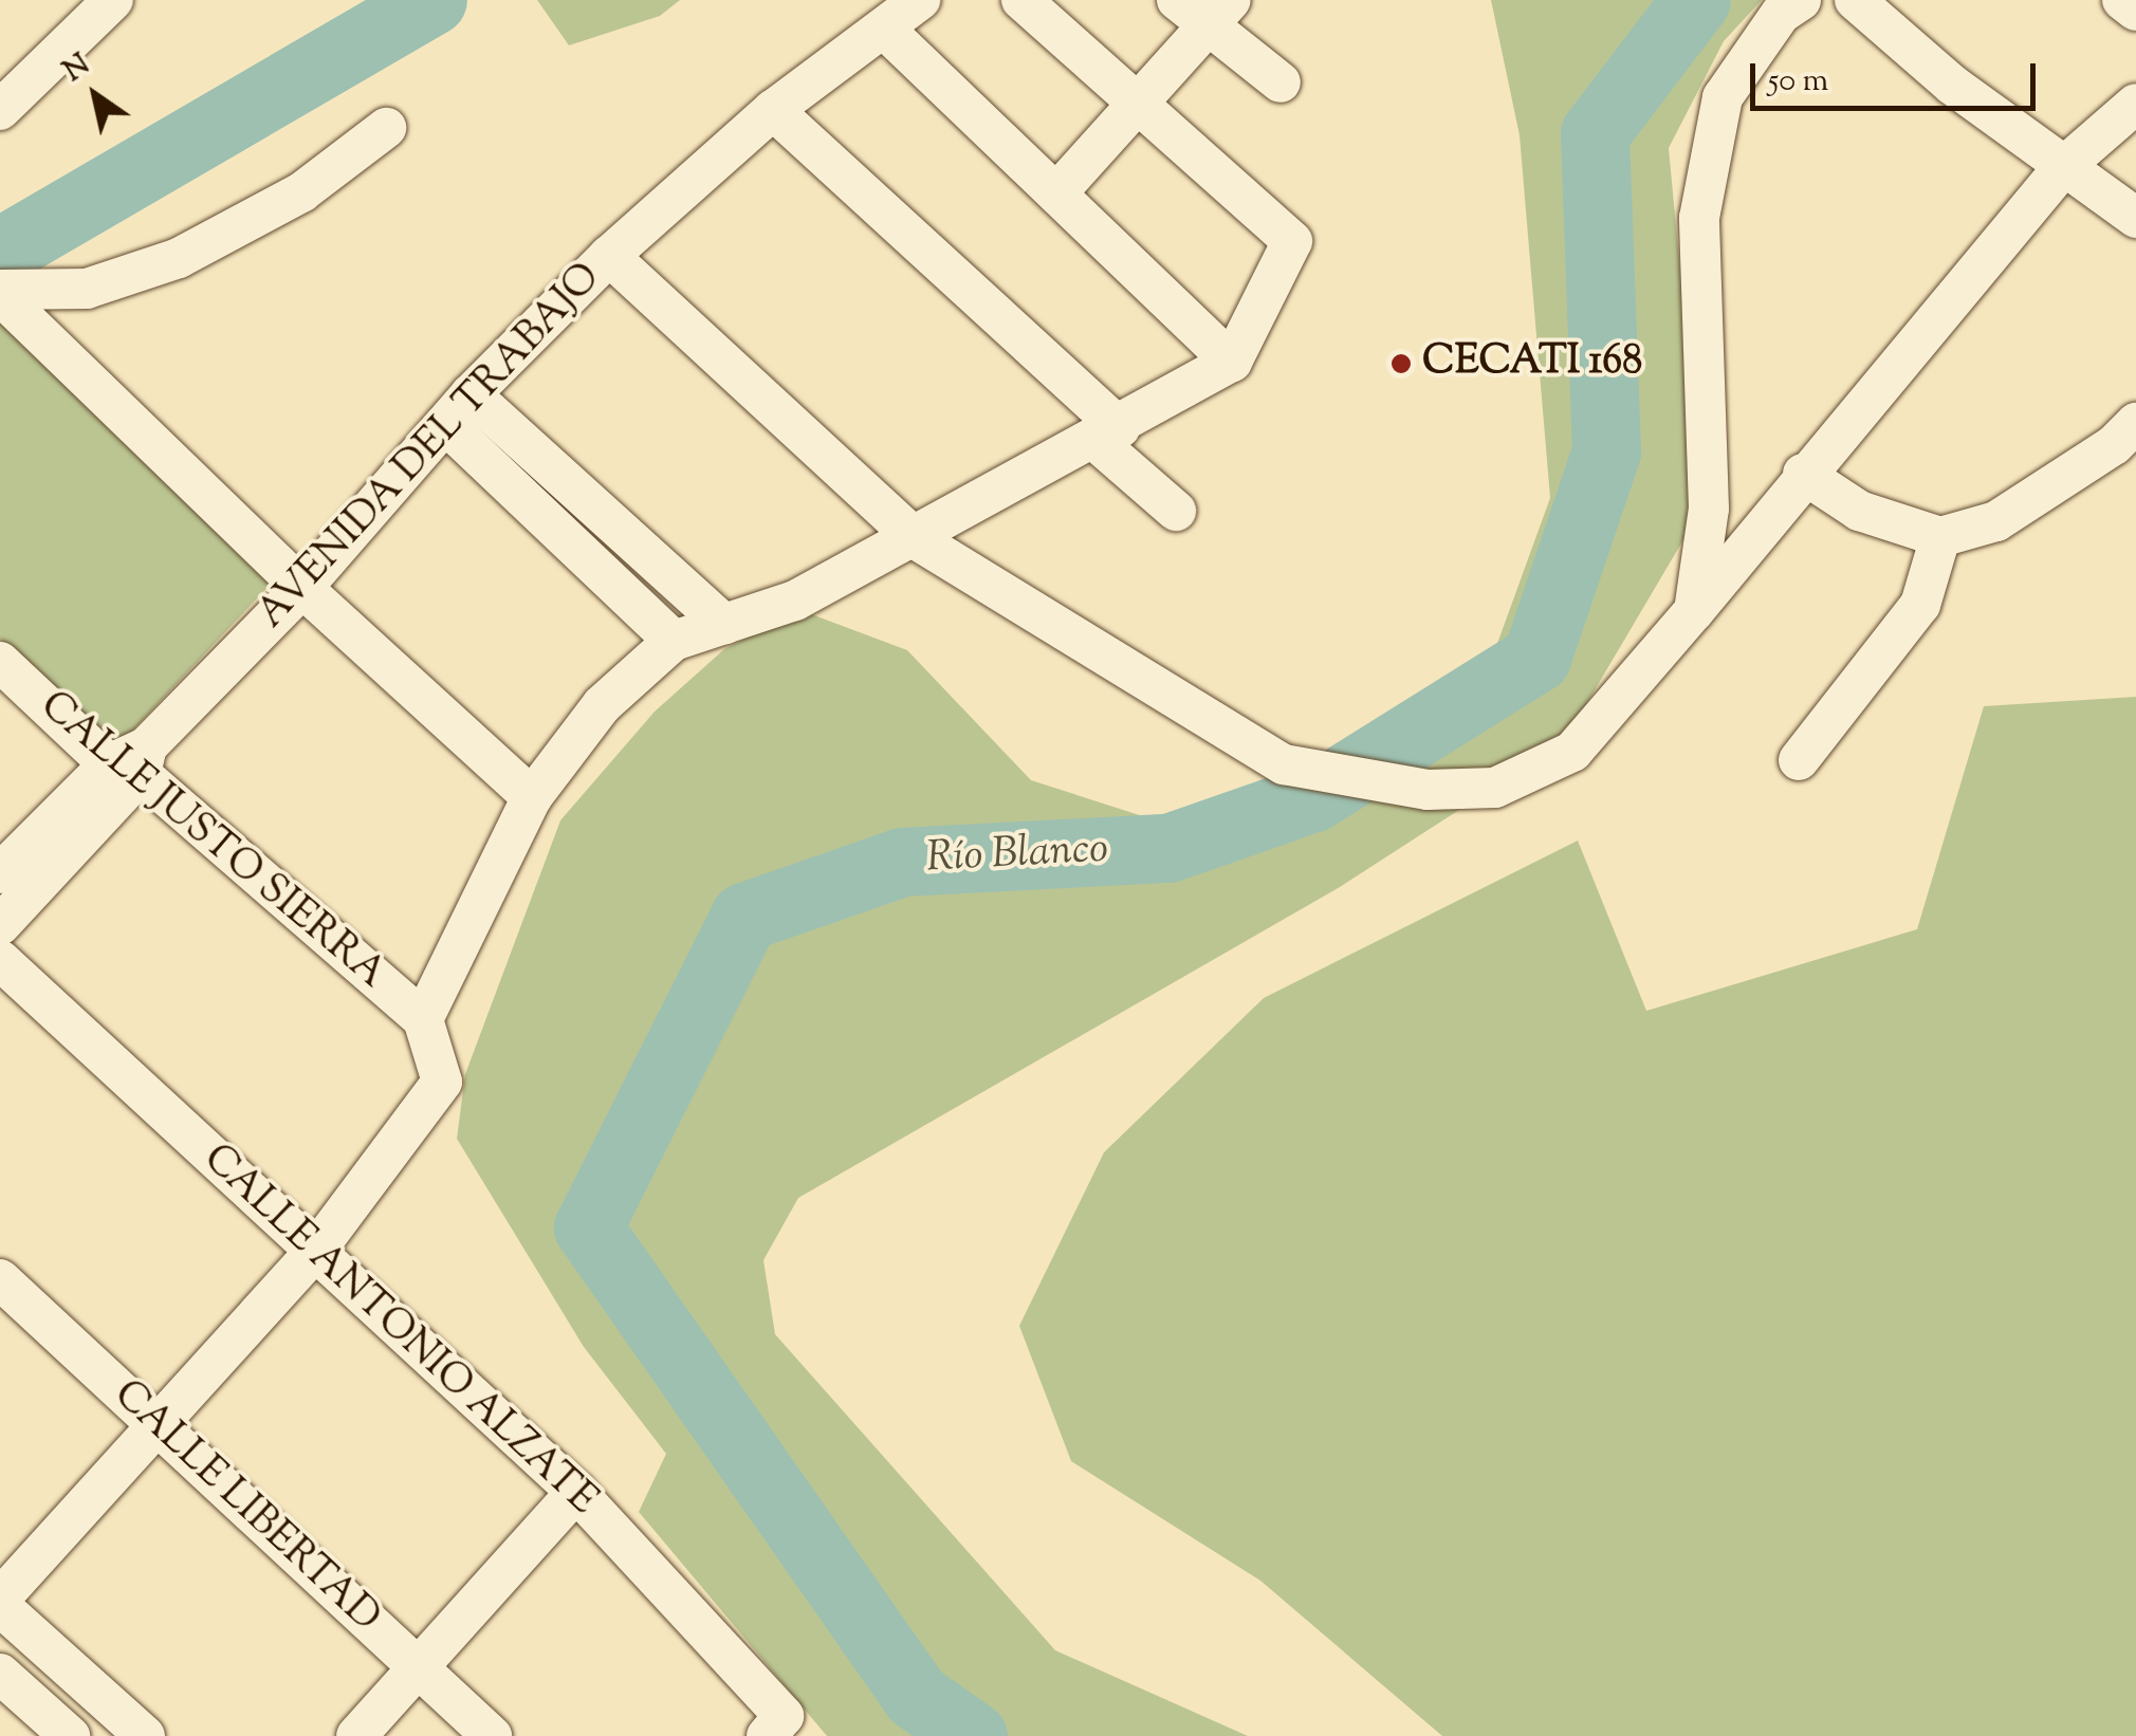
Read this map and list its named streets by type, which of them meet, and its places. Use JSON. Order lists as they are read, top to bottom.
{
  "streets": {
    "street": [
      "AVENIDA DEL TRABAJO",
      "CALLE JUSTO SIERRA",
      "CALLE ANTONIO ALZATE",
      "CALLE LIBERTAD"
    ]
  },
  "crossings": [
    ["AVENIDA DEL TRABAJO", "CALLE JUSTO SIERRA"]
  ],
  "water": ["Río Blanco"],
  "places": ["CECATI 168"],
  "scale_bar": "50 m",
  "north": "top left"
}
